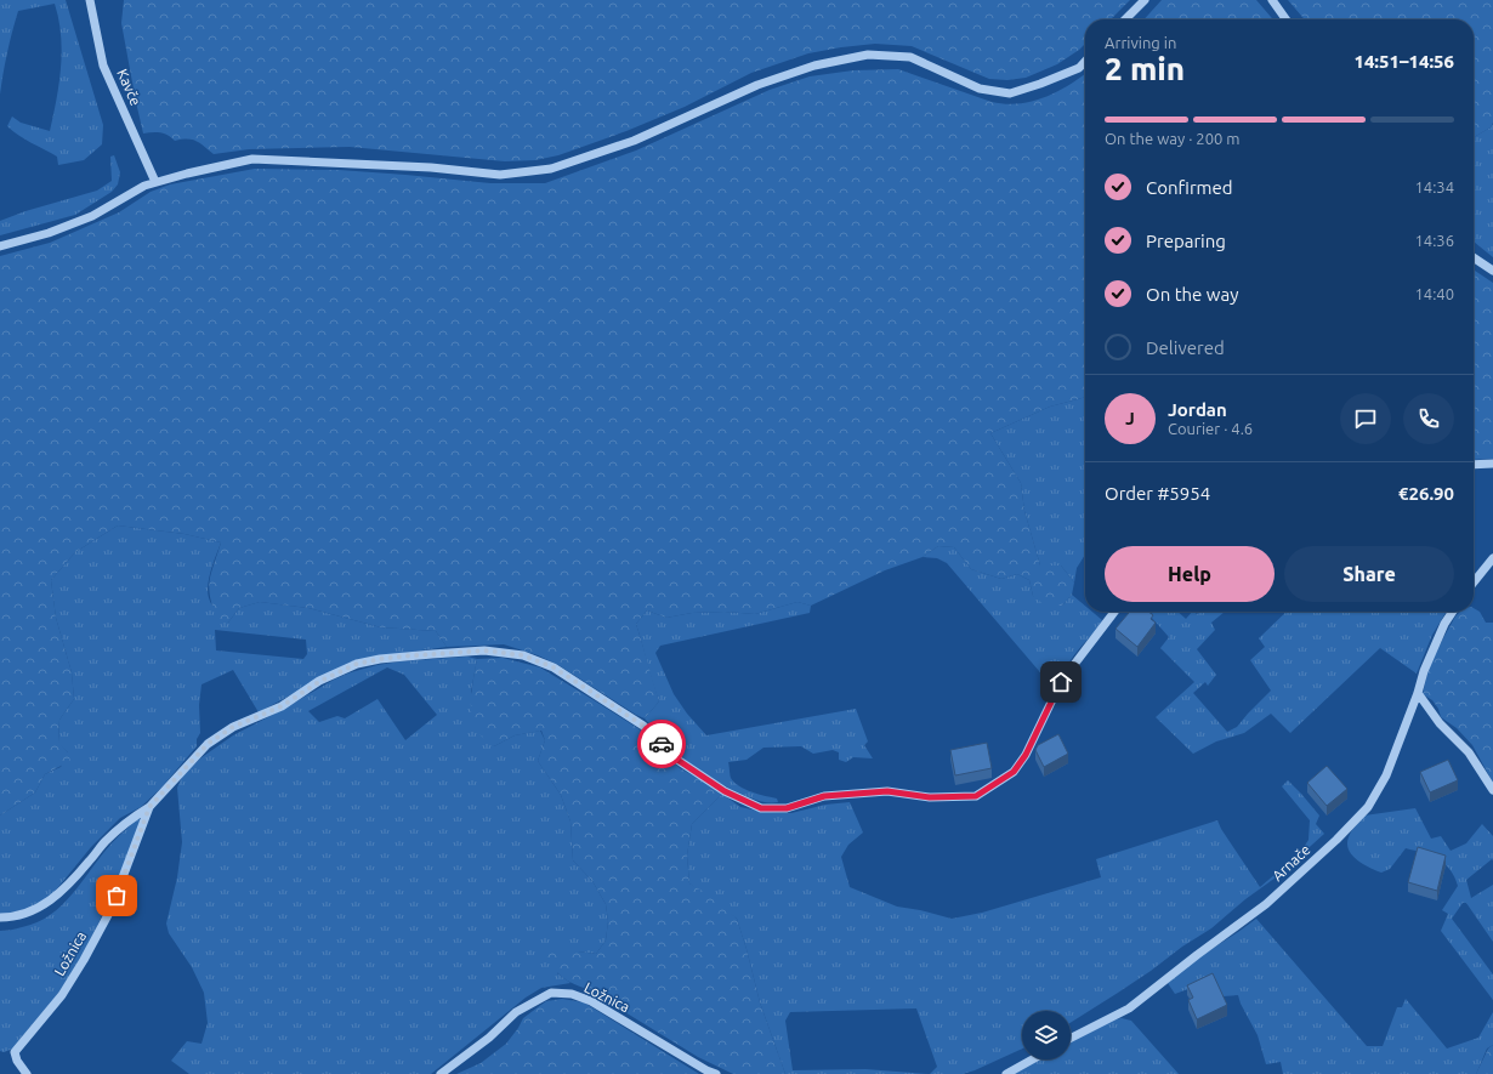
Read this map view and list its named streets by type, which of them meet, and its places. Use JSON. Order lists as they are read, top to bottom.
{
  "streets": {
    "street": ["Kavče", "Arnače", "Ložnica"]
  },
  "page": {
    "heading": ["2 min", "Arriving in", "14:51–14:56"],
    "panel": [
      "Jordan",
      "Courier · 4.6",
      "Order #5954",
      "€26.90"
    ],
    "bar": "On the way · 200 m",
    "list": [
      ["Confirmed", "14:34"],
      ["Preparing", "14:36"],
      ["On the way", "14:40"],
      "Delivered"
    ],
    "round": "J",
    "buttons": ["Help", "Share"]
  }
}
